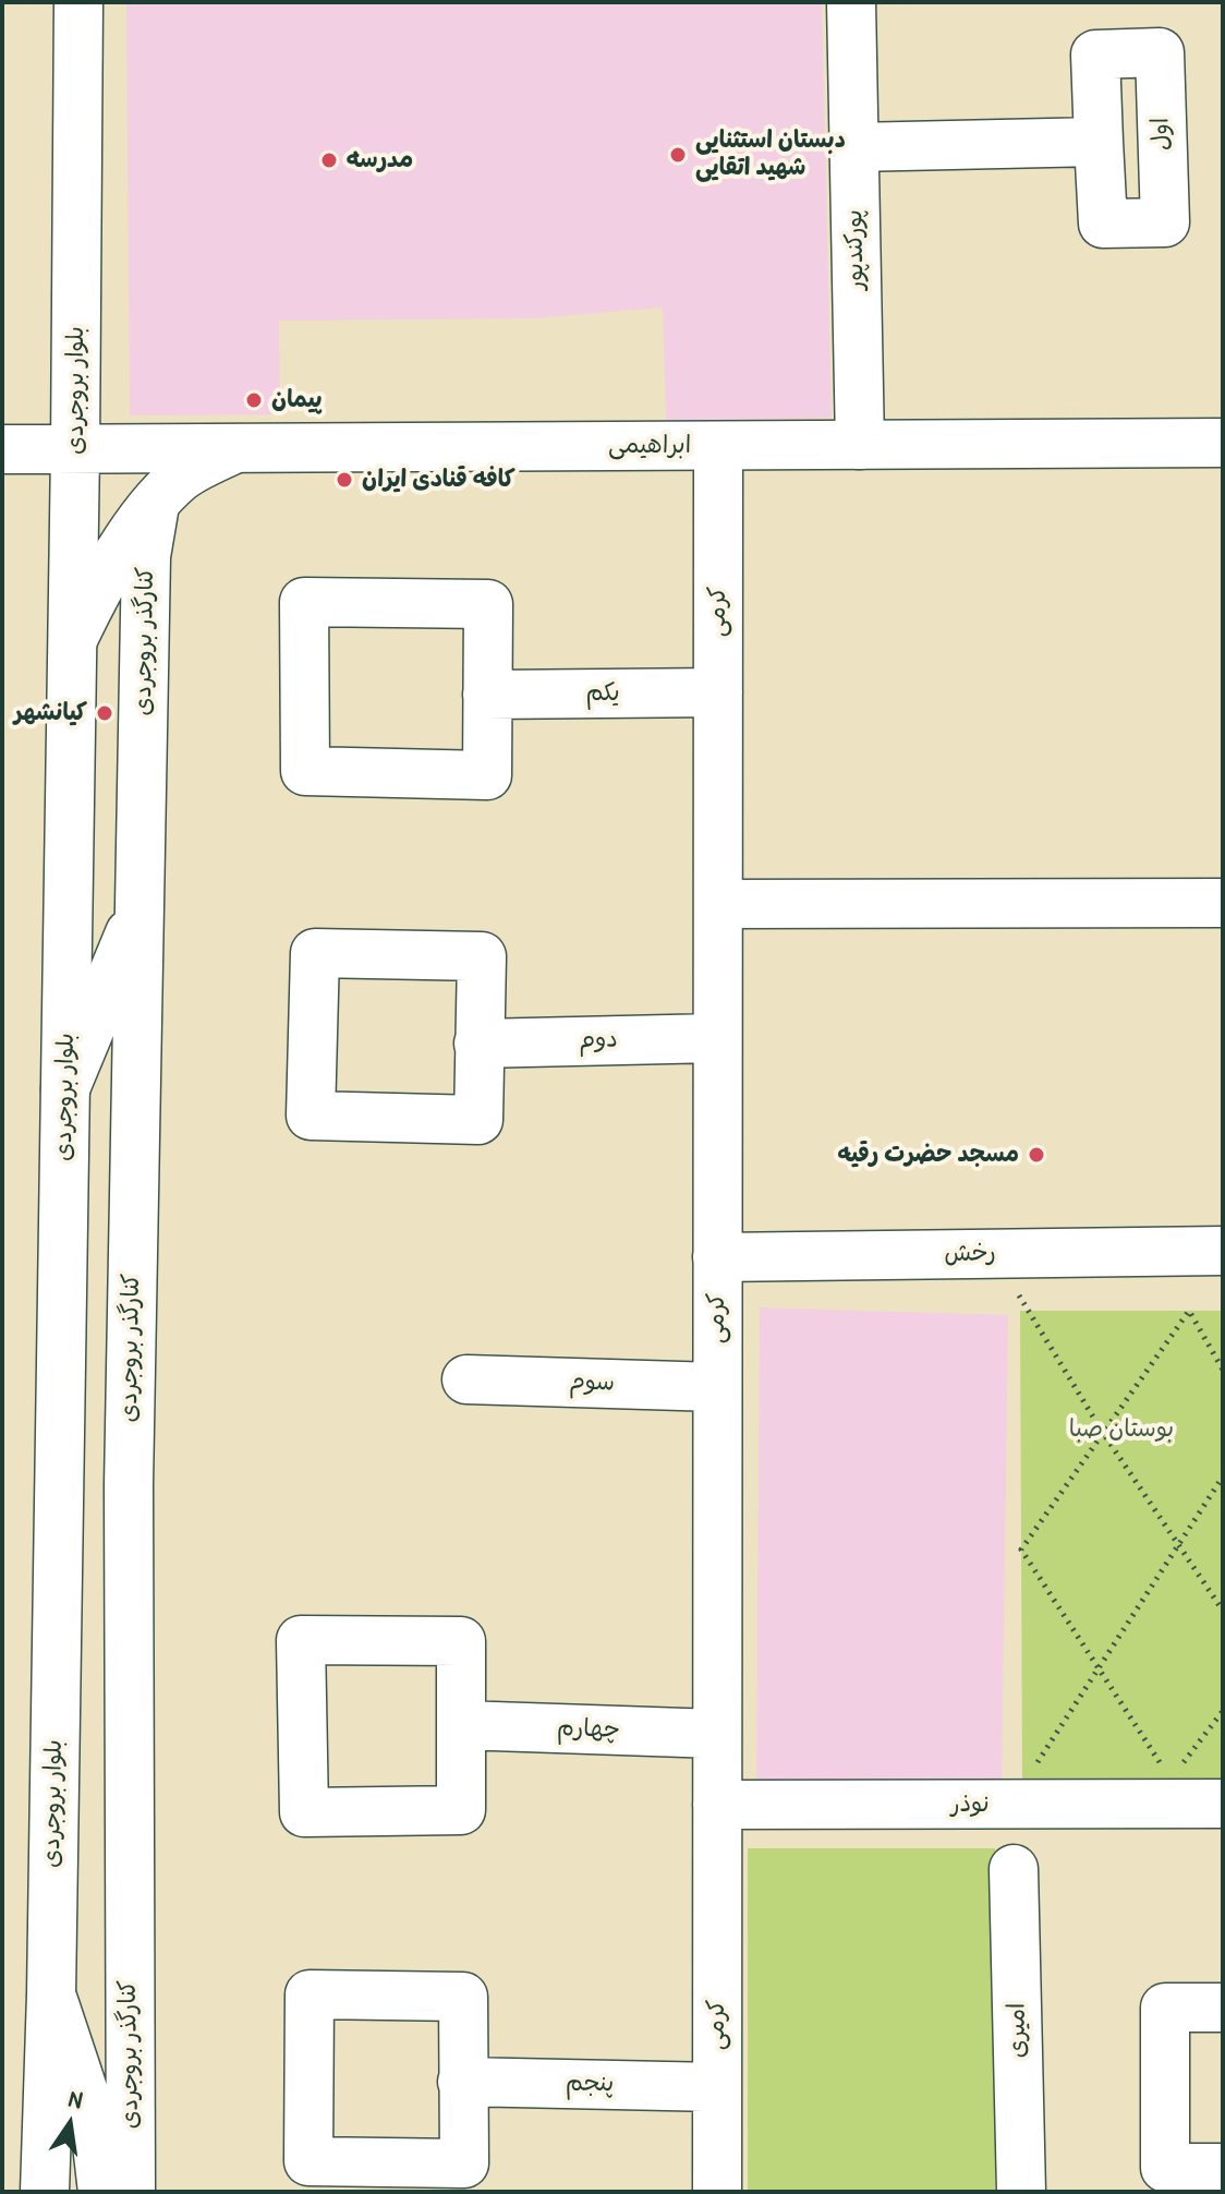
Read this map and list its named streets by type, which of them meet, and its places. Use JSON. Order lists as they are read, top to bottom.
{
  "streets": {
    "street": [
      "پورکندپور",
      "بلوار بروجردی",
      "ابراهیمی",
      "کرمی",
      "کنارگذر بروجردی",
      "یکم",
      "دوم",
      "رخش",
      "سوم",
      "چهارم",
      "نوذر",
      "امیری",
      "پنجم"
    ]
  },
  "crossings": [
    ["پورکندپور", "ابراهیمی"],
    ["بلوار بروجردی", "ابراهیمی"],
    ["ابراهیمی", "کرمی"],
    ["کرمی", "یکم"],
    ["کرمی", "دوم"],
    ["کرمی", "رخش"],
    ["کرمی", "سوم"],
    ["کرمی", "چهارم"],
    ["کرمی", "نوذر"],
    ["کرمی", "پنجم"]
  ],
  "parks": ["بوستان صبا"],
  "places": [
    "دبستان استثنایی شهید اتقایی",
    "مدرسه",
    "پیمان",
    "کافه قنادی ایران",
    "کیانشهر",
    "مسجد حضرت رقیه"
  ],
  "north": "top"
}
